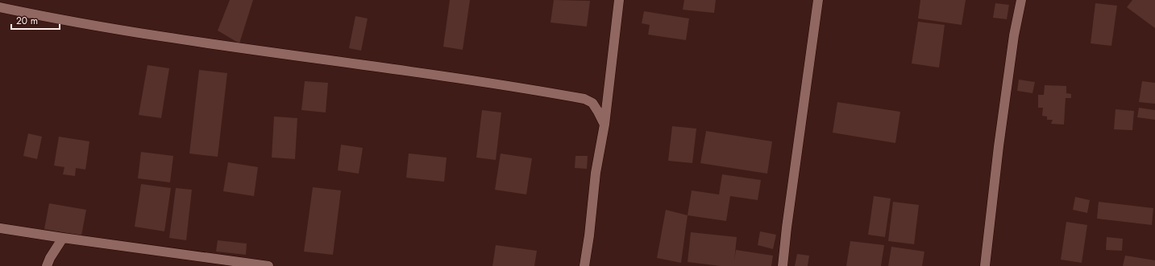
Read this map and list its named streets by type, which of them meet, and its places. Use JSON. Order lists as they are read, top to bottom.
{
  "scale_bar": "20 m"
}
